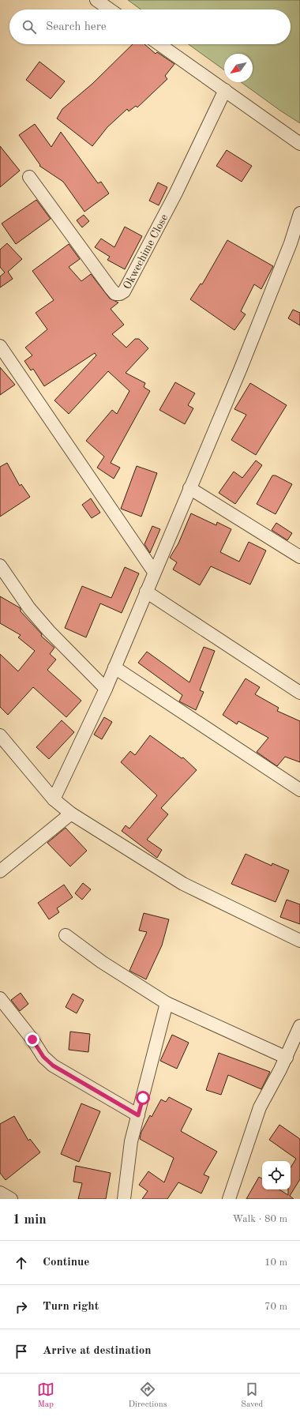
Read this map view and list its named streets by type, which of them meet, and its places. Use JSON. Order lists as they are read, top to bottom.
{
  "streets": {
    "street": ["Okwechime Close"]
  },
  "north": "bottom left",
  "page": {
    "search": "Search here",
    "heading": ["1 min", "Walk · 80 m"],
    "list": [
      ["Continue", "10 m"],
      ["Turn right", "70 m"],
      "Arrive at destination"
    ],
    "nav": ["Map", "Directions", "Saved"]
  }
}
